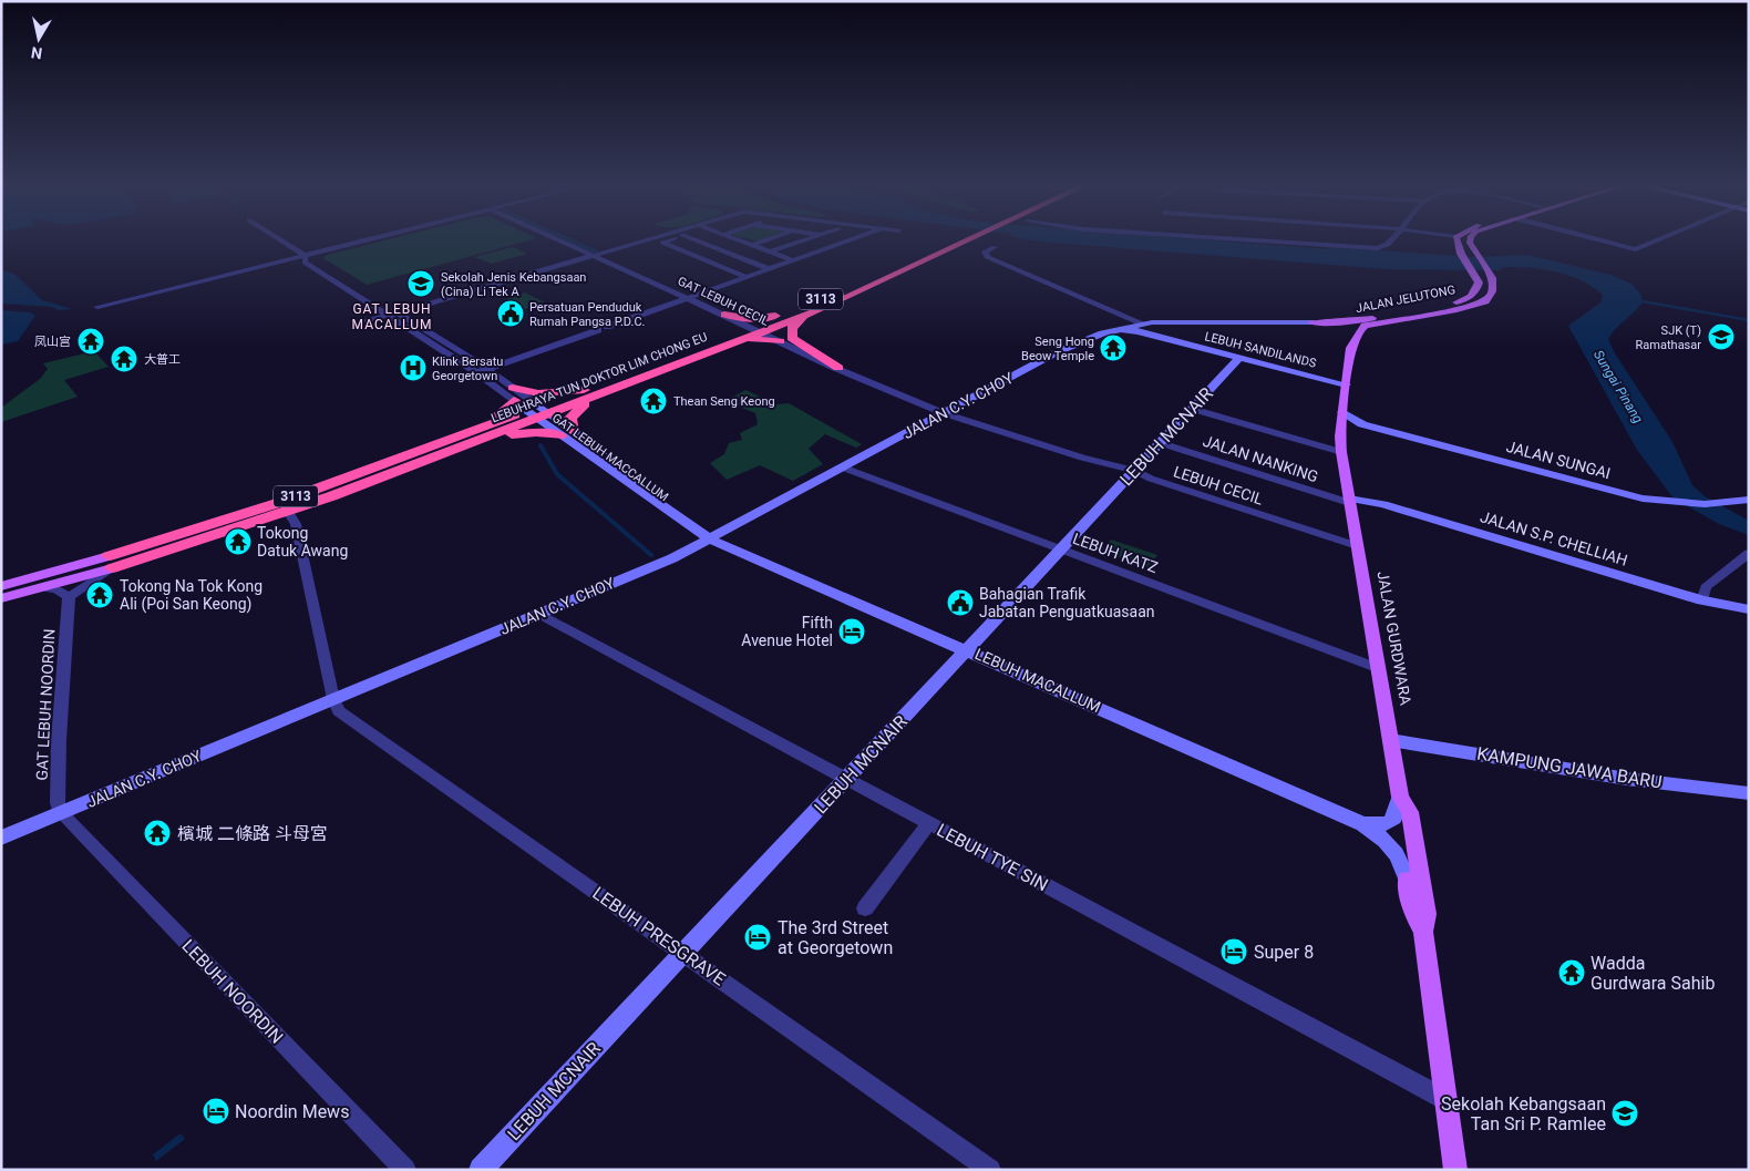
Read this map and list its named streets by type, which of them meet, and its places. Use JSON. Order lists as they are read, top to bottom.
{
  "streets": {
    "highway": ["3113", "LEBUHRAYA TUN DOKTOR LIM CHONG EU"],
    "main road": ["JALAN JELUTONG", "JALAN GURDWARA"],
    "street": [
      "GAT LEBUH CECIL",
      "LEBUH SANDILANDS",
      "JALAN C.Y. CHOY",
      "LEBUH MCNAIR",
      "GAT LEBUH MACCALLUM",
      "JALAN NANKING",
      "JALAN SUNGAI",
      "LEBUH CECIL",
      "JALAN S.P. CHELLIAH",
      "LEBUH KATZ",
      "LEBUH MACALLUM",
      "GAT LEBUH NOORDIN",
      "KAMPUNG JAWA BARU",
      "LEBUH TYE SIN",
      "LEBUH PRESGRAVE",
      "LEBUH NOORDIN"
    ]
  },
  "crossings": [
    ["JALAN JELUTONG", "JALAN C.Y. CHOY"],
    ["JALAN JELUTONG", "JALAN GURDWARA"],
    ["GAT LEBUH CECIL", "LEBUHRAYA TUN DOKTOR LIM CHONG EU"],
    ["GAT LEBUH CECIL", "JALAN C.Y. CHOY"],
    ["GAT LEBUH CECIL", "LEBUH CECIL"],
    ["LEBUH SANDILANDS", "JALAN C.Y. CHOY"],
    ["LEBUH SANDILANDS", "LEBUH MCNAIR"],
    ["LEBUH SANDILANDS", "JALAN GURDWARA"],
    ["LEBUHRAYA TUN DOKTOR LIM CHONG EU", "GAT LEBUH MACCALLUM"],
    ["JALAN C.Y. CHOY", "GAT LEBUH MACCALLUM"],
    ["JALAN C.Y. CHOY", "LEBUH CECIL"],
    ["JALAN C.Y. CHOY", "LEBUH KATZ"],
    ["JALAN C.Y. CHOY", "LEBUH MACALLUM"],
    ["JALAN C.Y. CHOY", "GAT LEBUH NOORDIN"],
    ["JALAN C.Y. CHOY", "LEBUH TYE SIN"],
    ["JALAN C.Y. CHOY", "LEBUH PRESGRAVE"],
    ["JALAN C.Y. CHOY", "LEBUH NOORDIN"],
    ["LEBUH MCNAIR", "JALAN NANKING"],
    ["LEBUH MCNAIR", "LEBUH CECIL"],
    ["LEBUH MCNAIR", "LEBUH KATZ"],
    ["LEBUH MCNAIR", "LEBUH MACALLUM"],
    ["LEBUH MCNAIR", "LEBUH TYE SIN"],
    ["LEBUH MCNAIR", "LEBUH PRESGRAVE"],
    ["GAT LEBUH MACCALLUM", "LEBUH MACALLUM"],
    ["JALAN NANKING", "JALAN S.P. CHELLIAH"],
    ["JALAN NANKING", "JALAN GURDWARA"],
    ["JALAN SUNGAI", "JALAN GURDWARA"],
    ["LEBUH CECIL", "JALAN GURDWARA"],
    ["JALAN S.P. CHELLIAH", "JALAN GURDWARA"],
    ["LEBUH KATZ", "JALAN GURDWARA"],
    ["JALAN GURDWARA", "LEBUH MACALLUM"],
    ["JALAN GURDWARA", "KAMPUNG JAWA BARU"],
    ["JALAN GURDWARA", "LEBUH TYE SIN"],
    ["GAT LEBUH NOORDIN", "LEBUH NOORDIN"]
  ],
  "districts": ["GAT LEBUH MACALLUM"],
  "water": ["Sungai Pinang"],
  "places": {
    "school or university": ["Sekolah Jenis Kebangsaan (Cina) Li Tek A", "SJK (T) Ramathasar", "Sekolah Kebangsaan Tan Sri P. Ramlee"],
    "public building": ["Persatuan Penduduk Rumah Pangsa P.D.C.", "Bahagian Trafik Jabatan Penguatkuasaan"],
    "temple": [
      "凤山宫",
      "Seng Hong Beow Temple",
      "大普工",
      "Thean Seng Keong",
      "Tokong Datuk Awang",
      "Tokong Na Tok Kong Ali (Poi San Keong)",
      "檳城 二條路 斗母宮",
      "Wadda Gurdwara Sahib"
    ],
    "hospital": ["Klink Bersatu Georgetown"],
    "hotel": [
      "Fifth Avenue Hotel",
      "The 3rd Street at Georgetown",
      "Super 8",
      "Noordin Mews"
    ]
  },
  "north": "bottom"
}
